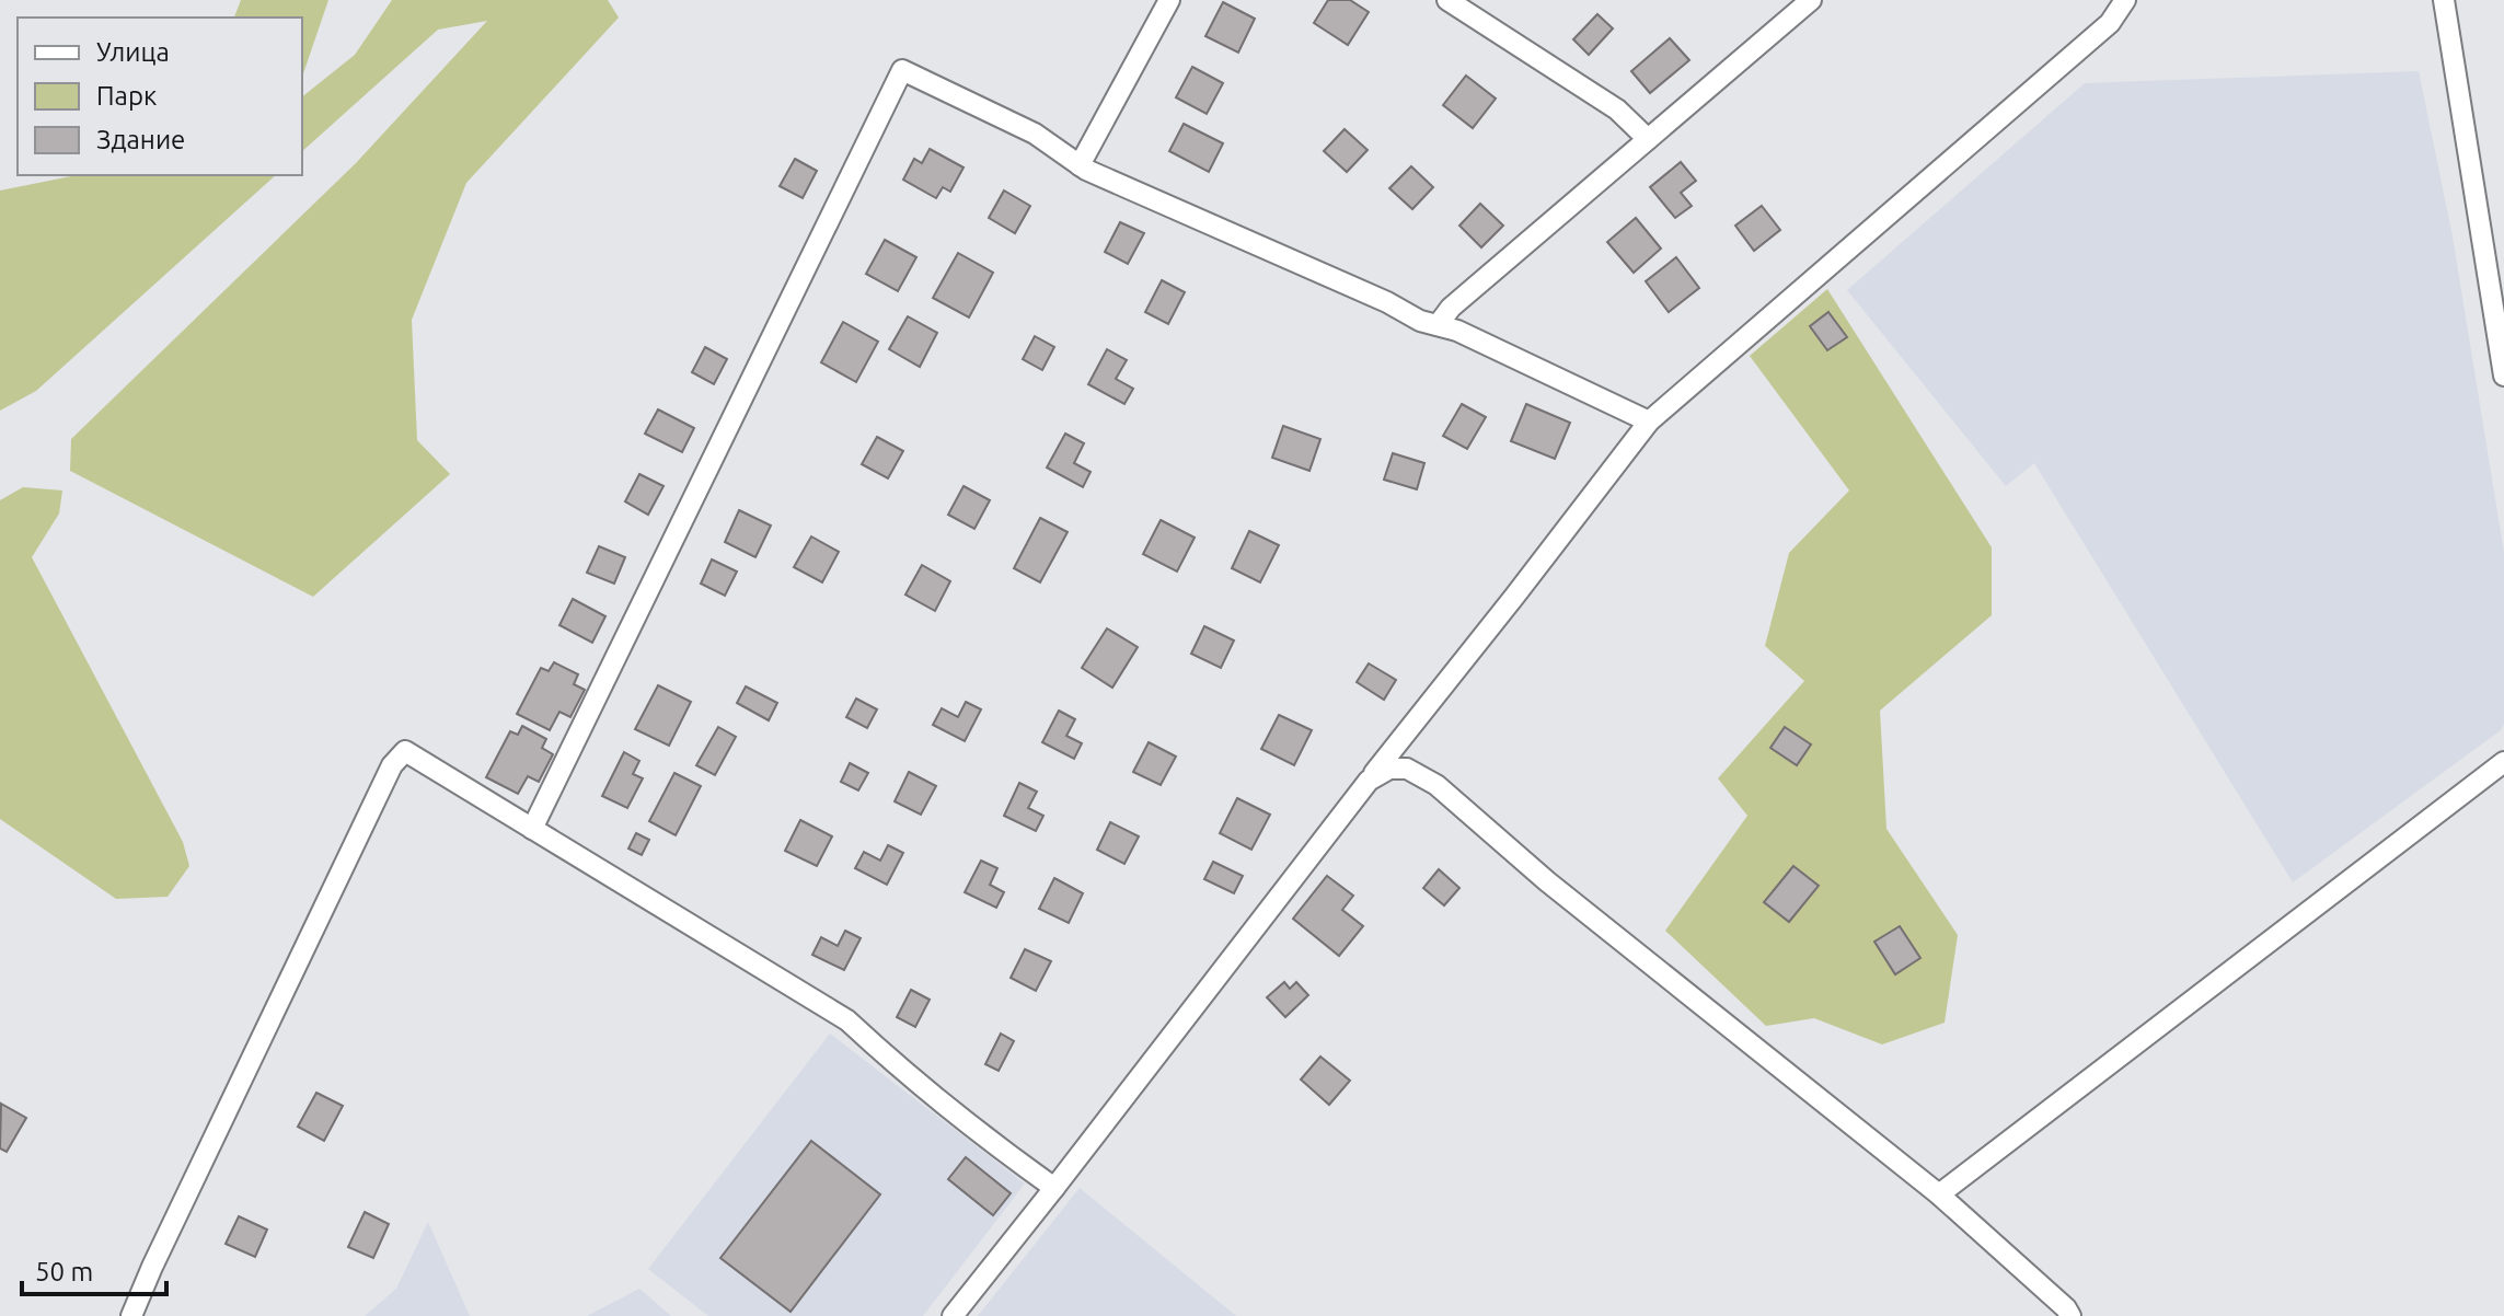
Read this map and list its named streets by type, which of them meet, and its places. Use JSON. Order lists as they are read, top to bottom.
{
  "legend": ["Улица", "Парк", "Здание"],
  "scale_bar": "50 m"
}
